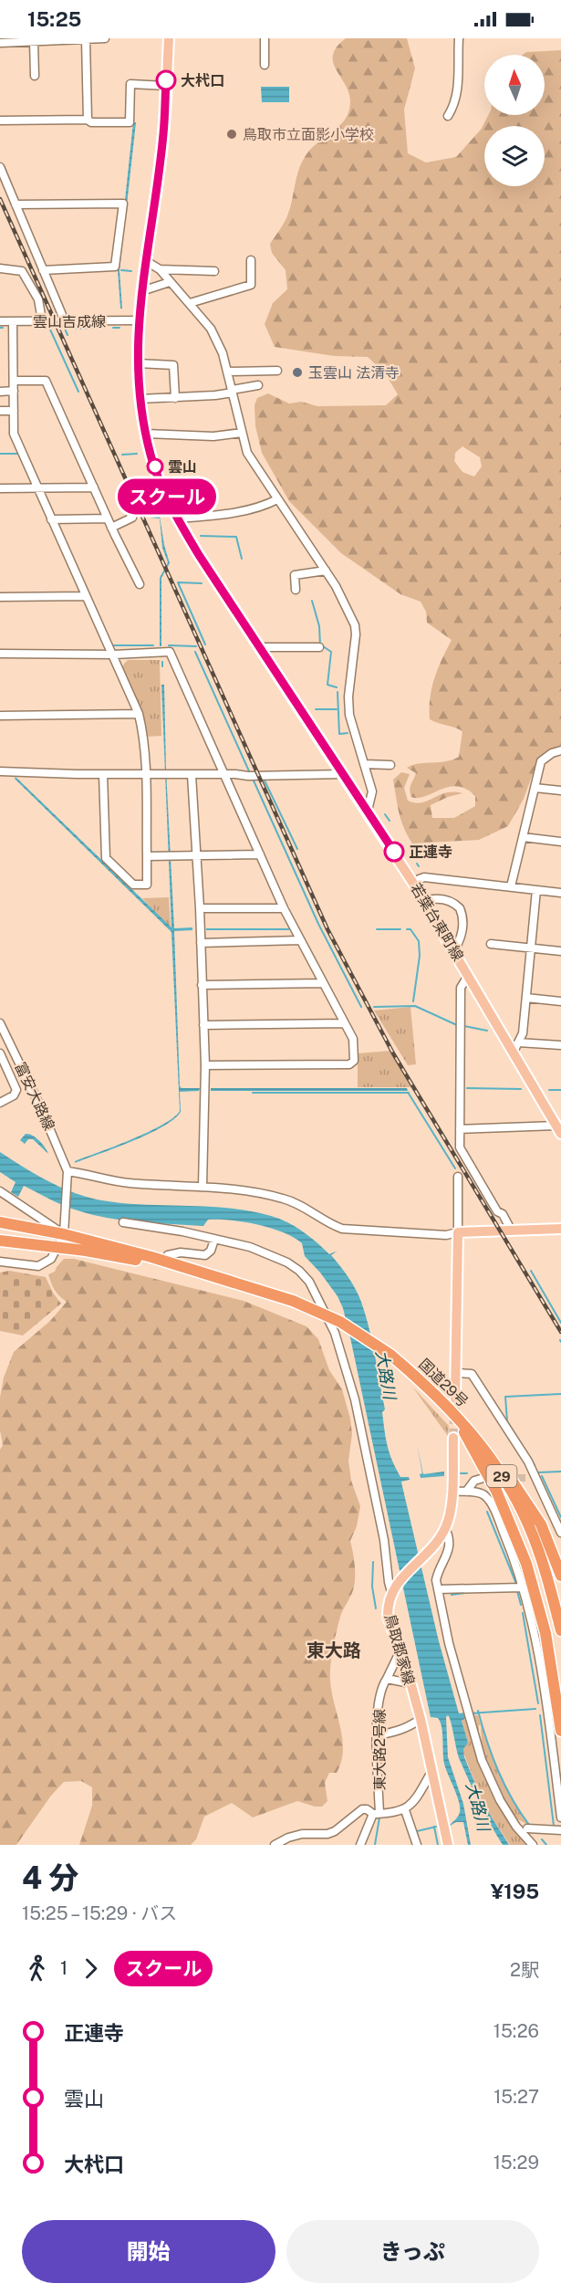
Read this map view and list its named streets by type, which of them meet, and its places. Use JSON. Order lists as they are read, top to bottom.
{
  "streets": {
    "highway": ["国道29号", "29"],
    "main road": ["若葉台東町線", "鳥取郡家線"],
    "street": ["雲山吉成線", "富安大路線", "東大路2号線"]
  },
  "crossings": [
    ["雲山吉成線", "若葉台東町線"],
    ["鳥取郡家線", "東大路2号線"]
  ],
  "districts": ["東大路"],
  "water": ["大路川"],
  "places": [
    "大杙口",
    "鳥取市立面影小学校",
    "玉雲山 法清寺",
    "雲山",
    "正連寺"
  ],
  "lines": ["bus line スクール"],
  "north": "top",
  "page": {
    "status": "15:25",
    "on_map": "スクール",
    "heading": ["4 分", "15:25 – 15:29 · バス", "¥195"],
    "legs": ["1", "スクール", "2駅"],
    "list": [
      {
        "name": "正連寺",
        "value": "15:26"
      },
      {
        "name": "雲山",
        "value": "15:27"
      },
      {
        "name": "大杙口",
        "value": "15:29"
      }
    ],
    "buttons": ["開始", "きっぷ"]
  }
}
